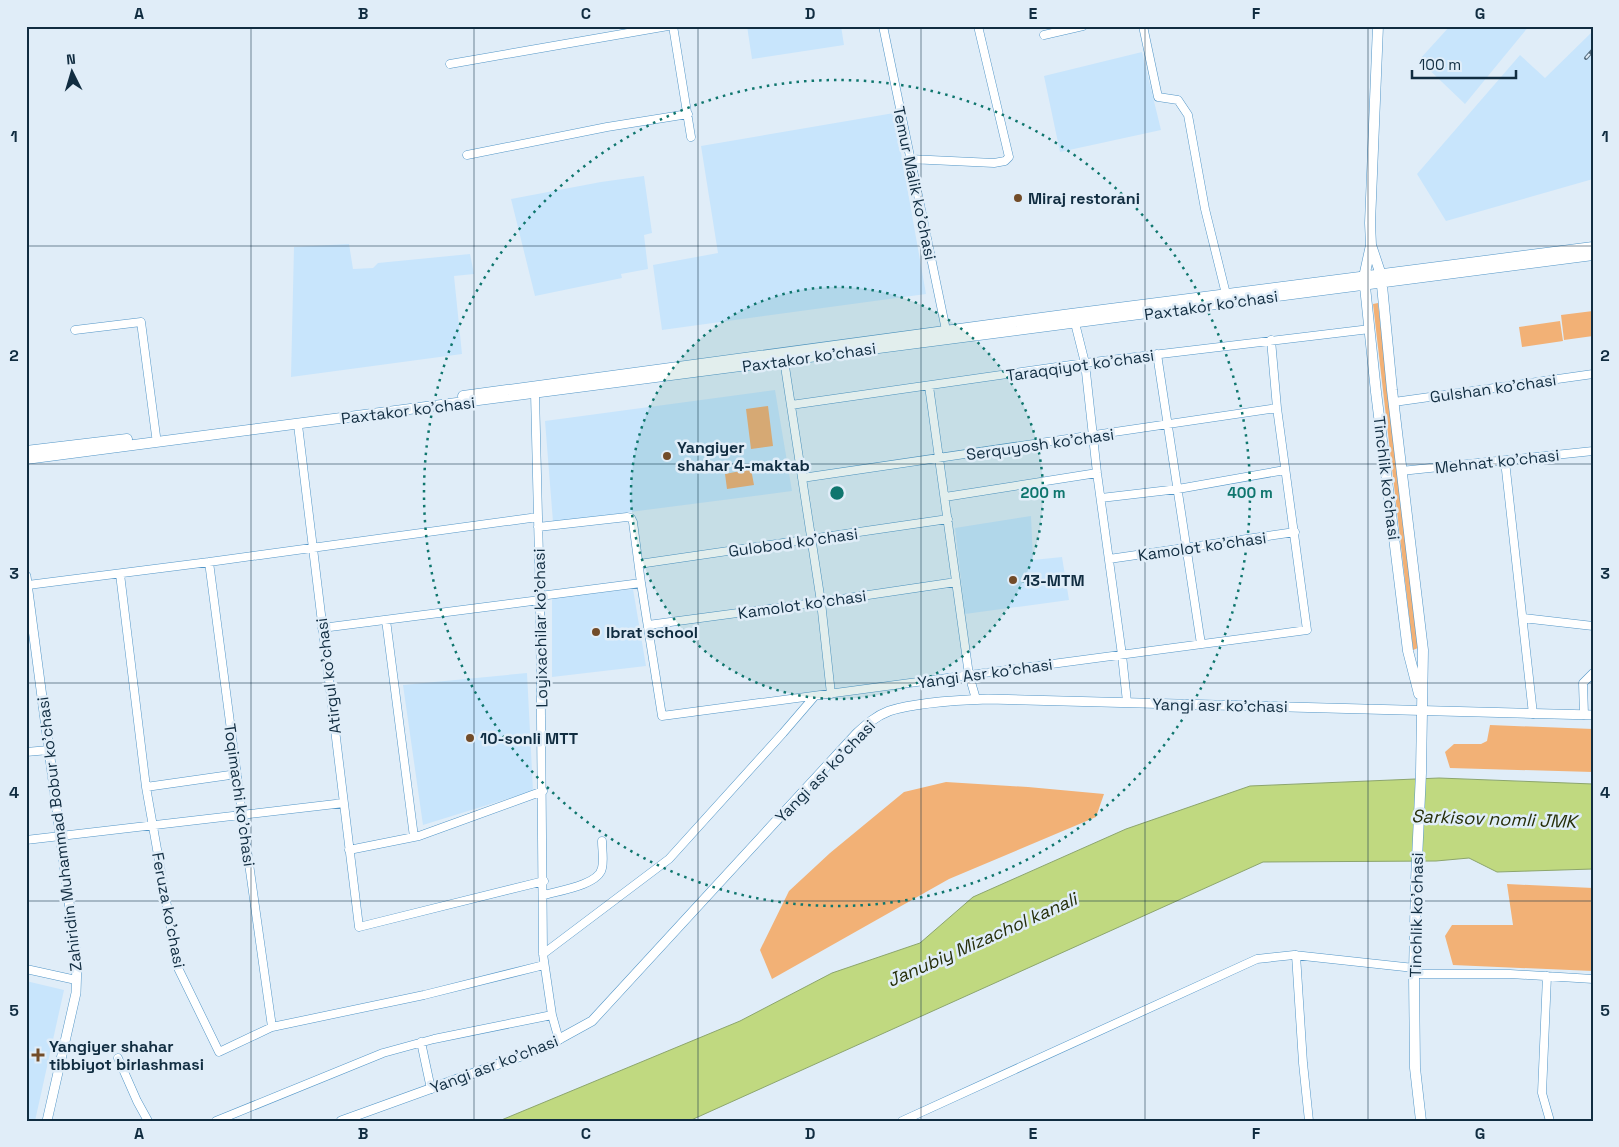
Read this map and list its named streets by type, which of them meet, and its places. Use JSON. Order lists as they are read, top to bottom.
{
  "streets": {
    "main road": ["Paxtakor ko'chasi", "Tinchlik ko'chasi"],
    "street": [
      "Temur Malik ko'chasi",
      "Taraqqiyot ko'chasi",
      "Gulshan ko'chasi",
      "Serquyosh ko'chasi",
      "Mehnat ko'chasi",
      "Gulobod ko'chasi",
      "Kamolot ko'chasi",
      "Loyixachilar ko'chasi",
      "Yangi Asr ko'chasi",
      "Atirgul ko'chasi",
      "Yangi asr ko'chasi",
      "Toqimachi ko'chasi",
      "Zahiridin Muhammad Bobur ko'chasi",
      "Feruza ko'chasi"
    ]
  },
  "crossings": [
    ["Temur Malik ko'chasi", "Paxtakor ko'chasi"],
    ["Paxtakor ko'chasi", "Tinchlik ko'chasi"],
    ["Paxtakor ko'chasi", "Loyixachilar ko'chasi"],
    ["Paxtakor ko'chasi", "Atirgul ko'chasi"],
    ["Taraqqiyot ko'chasi", "Tinchlik ko'chasi"],
    ["Gulshan ko'chasi", "Tinchlik ko'chasi"],
    ["Mehnat ko'chasi", "Tinchlik ko'chasi"],
    ["Tinchlik ko'chasi", "Yangi asr ko'chasi"],
    ["Kamolot ko'chasi", "Yangi Asr ko'chasi"],
    ["Loyixachilar ko'chasi", "Atirgul ko'chasi"],
    ["Loyixachilar ko'chasi", "Yangi asr ko'chasi"],
    ["Loyixachilar ko'chasi", "Feruza ko'chasi"],
    ["Toqimachi ko'chasi", "Feruza ko'chasi"]
  ],
  "water": ["Sarkisov nomli JMK", "Janubiy Mizachol kanali"],
  "places": {
    "other": [
      "Miraj restorani",
      "Yangiyer shahar 4-maktab",
      "13-MTM",
      "Ibrat school",
      "10-sonli MTT"
    ],
    "health": ["Yangiyer shahar tibbiyot birlashmasi"]
  },
  "scale_bar": "100 m",
  "north": "top",
  "grid": {
    "columns": [
      "A",
      "B",
      "C",
      "D",
      "E",
      "F",
      "G"
    ],
    "rows": [
      "1",
      "2",
      "3",
      "4",
      "5"
    ]
  },
  "rings": ["200 m", "400 m"]
}
